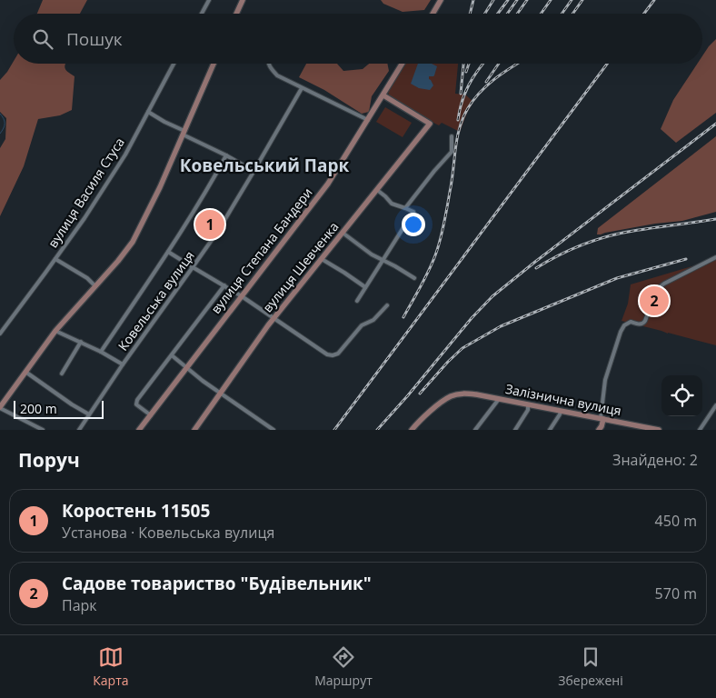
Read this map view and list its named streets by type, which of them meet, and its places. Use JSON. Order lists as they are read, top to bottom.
{
  "streets": {
    "street": [
      "вулиця Василя Стуса",
      "вулиця Степана Бандери",
      "вулиця Шевченка",
      "Ковельська вулиця",
      "Залізнична вулиця"
    ]
  },
  "crossings": [
    ["вулиця Степана Бандери", "вулиця Шевченка"]
  ],
  "districts": ["Ковельський Парк"],
  "scale_bar": "200 m",
  "page": {
    "search": "Пошук",
    "pins": ["1", "2"],
    "scale": "200 m",
    "heading": ["Поруч", "Знайдено: 2"],
    "list": [
      {
        "mark": "1",
        "name": "Коростень 11505",
        "note": "Установа · Ковельська вулиця",
        "value": "450 m"
      },
      {
        "mark": "2",
        "name": "Садове товариство \"Будівельник\"",
        "note": "Парк",
        "value": "570 m"
      }
    ],
    "nav": ["Карта", "Маршрут", "Збережені"]
  }
}
